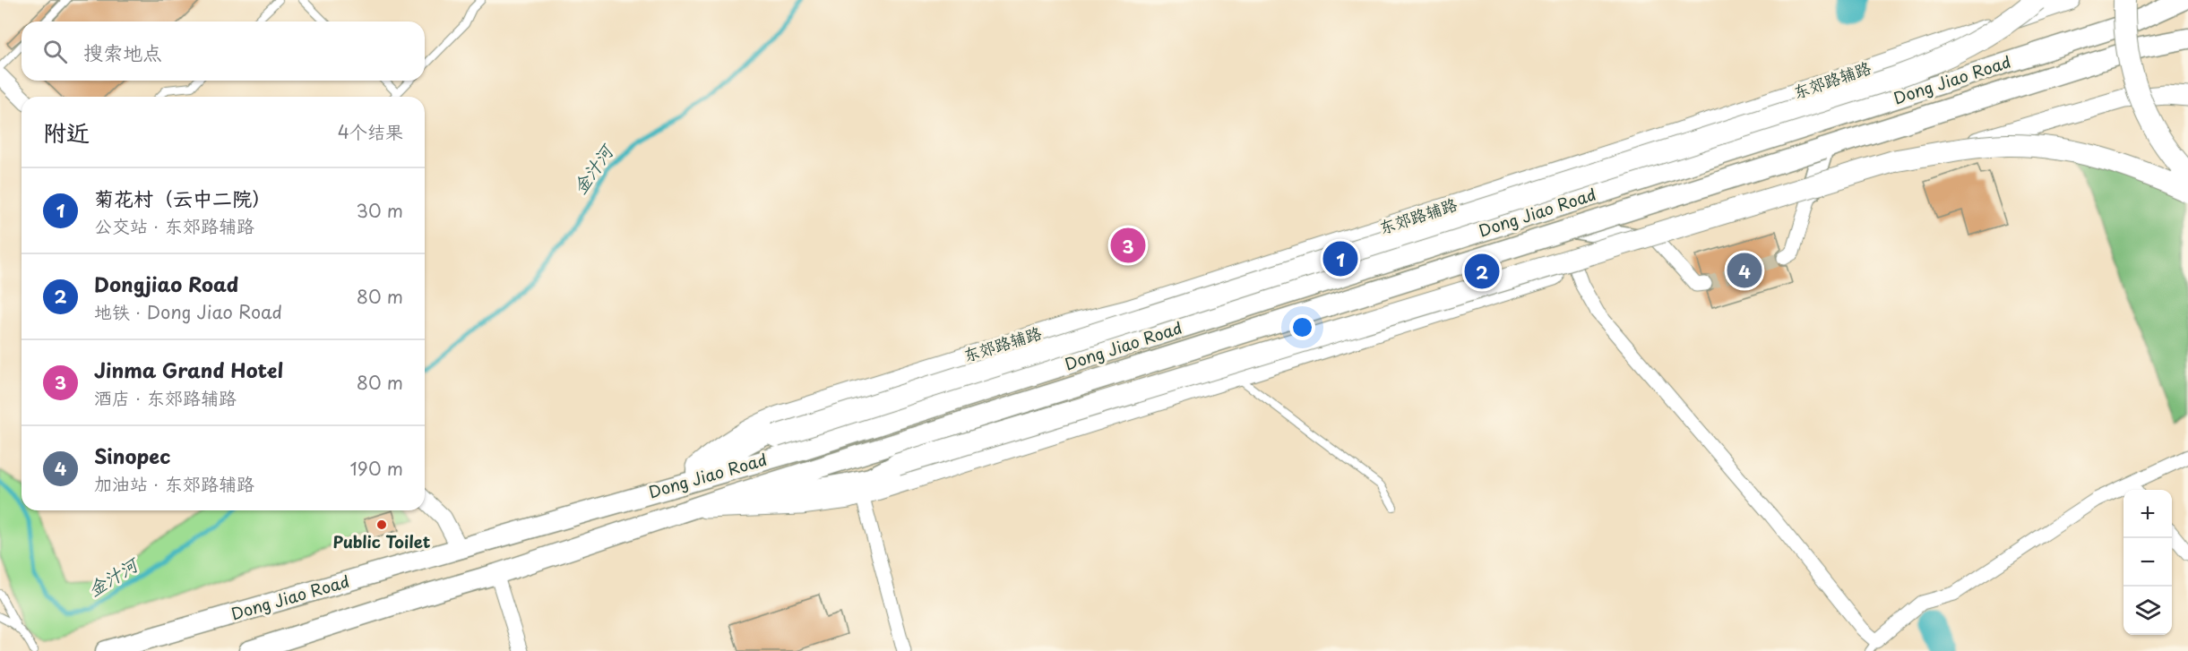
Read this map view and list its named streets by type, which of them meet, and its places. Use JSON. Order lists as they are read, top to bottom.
{
  "streets": {
    "main road": ["东郊路辅路", "Dong Jiao Road"]
  },
  "crossings": [
    ["东郊路辅路", "Dong Jiao Road"]
  ],
  "water": ["金汁河"],
  "places": ["Public Toilet"],
  "page": {
    "search": "搜索地点",
    "heading": ["附近", "4个结果"],
    "list": [
      {
        "mark": "1",
        "name": "菊花村（云中二院）",
        "note": "公交站 · 东郊路辅路",
        "value": "30 m"
      },
      {
        "mark": "2",
        "name": "Dongjiao Road",
        "note": "地铁 · Dong Jiao Road",
        "value": "80 m"
      },
      {
        "mark": "3",
        "name": "Jinma Grand Hotel",
        "note": "酒店 · 东郊路辅路",
        "value": "80 m"
      },
      {
        "mark": "4",
        "name": "Sinopec",
        "note": "加油站 · 东郊路辅路",
        "value": "190 m"
      }
    ],
    "pins": [
      "3",
      "1",
      "4",
      "2"
    ],
    "map_buttons": ["+", "−"]
  }
}
